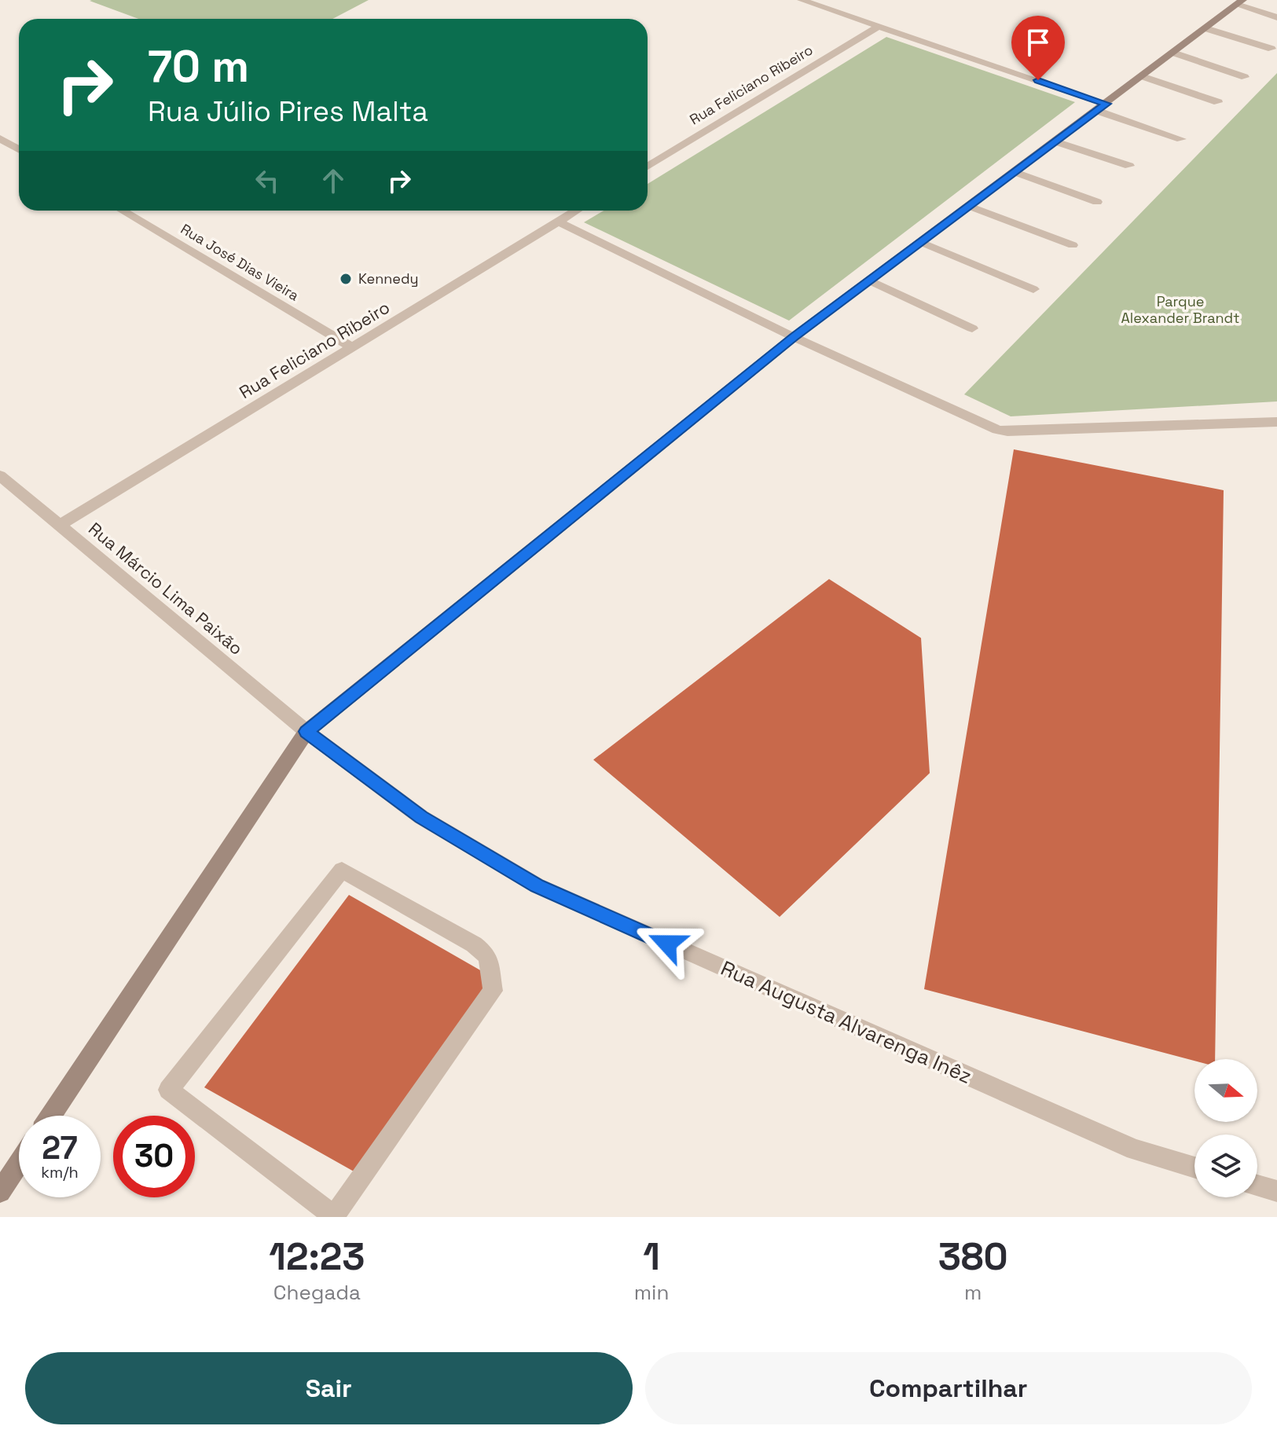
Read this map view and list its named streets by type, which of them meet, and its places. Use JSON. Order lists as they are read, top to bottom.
{
  "streets": {
    "street": [
      "Rua Feliciano Ribeiro",
      "Rua José Dias Vieira",
      "Rua Márcio Lima Paixão",
      "Rua Augusta Alvarenga Inêz"
    ]
  },
  "crossings": [
    ["Rua Feliciano Ribeiro", "Rua José Dias Vieira"],
    ["Rua Feliciano Ribeiro", "Rua Márcio Lima Paixão"],
    ["Rua Márcio Lima Paixão", "Rua Augusta Alvarenga Inêz"]
  ],
  "parks": ["Parque Alexander Brandt"],
  "places": ["Kennedy"],
  "north": "right",
  "page": {
    "turn": ["70 m", "Rua Júlio Pires Malta"],
    "speed": "27 km/h",
    "limit": "30",
    "eta": [
      "12:23",
      "Chegada",
      "1",
      "min",
      "380",
      "m"
    ],
    "buttons": ["Sair", "Compartilhar"]
  }
}
